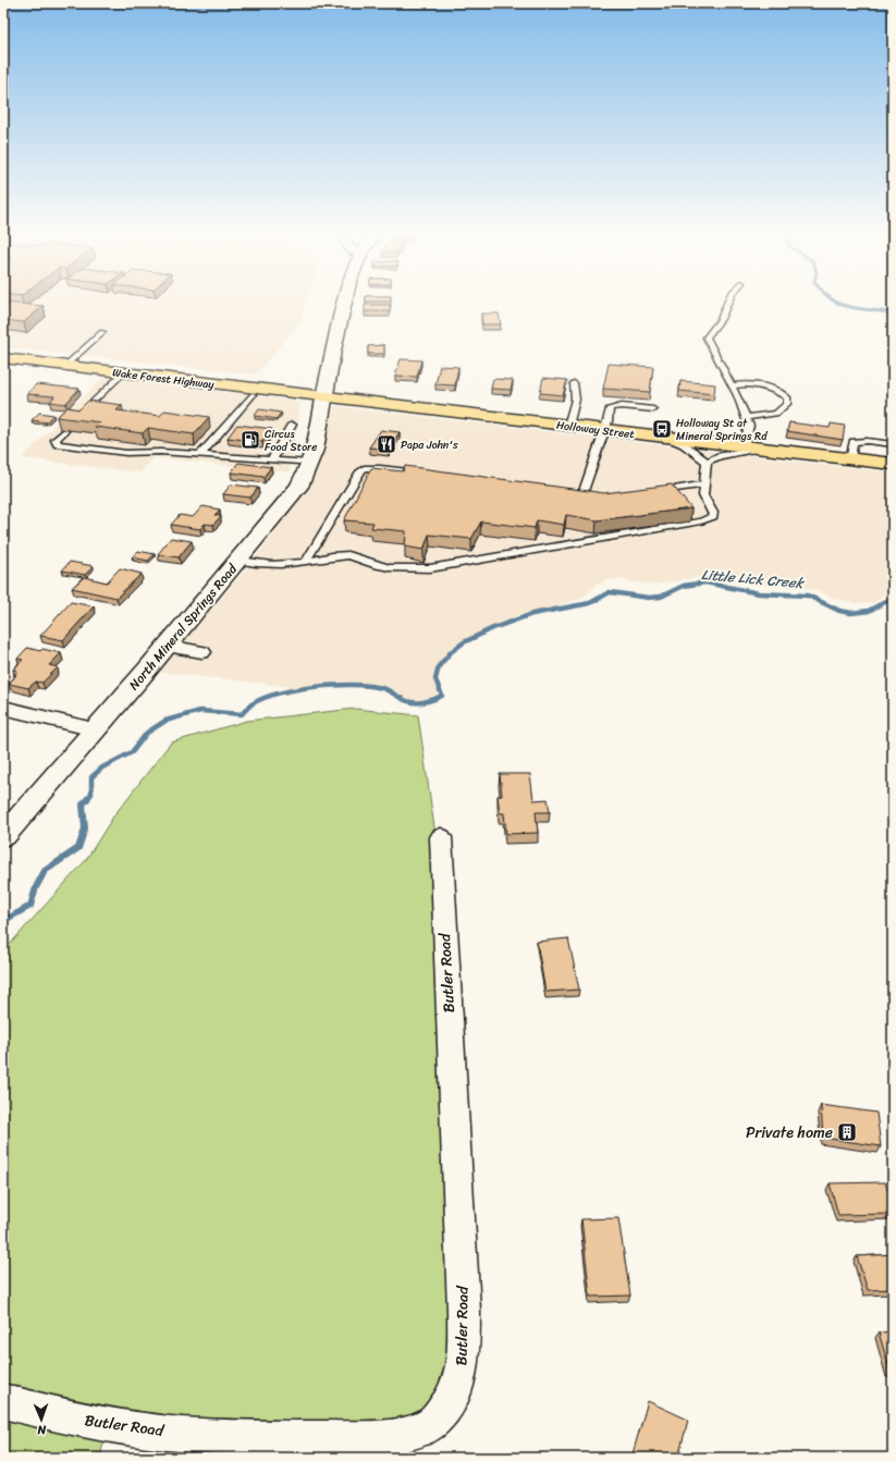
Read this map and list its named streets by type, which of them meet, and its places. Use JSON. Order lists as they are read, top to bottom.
{
  "streets": {
    "highway": ["Wake Forest Highway", "Holloway Street"],
    "street": ["North Mineral Springs Road", "Butler Road"]
  },
  "crossings": [
    ["Wake Forest Highway", "Holloway Street"],
    ["Wake Forest Highway", "North Mineral Springs Road"],
    ["Holloway Street", "North Mineral Springs Road"]
  ],
  "water": ["Little Lick Creek"],
  "places": {
    "bus stop": ["Holloway St at Mineral Springs Rd"],
    "fuel station": ["Circus Food Store"],
    "restaurant": ["Papa John's"],
    "building": ["Private home"]
  },
  "north": "bottom"
}
